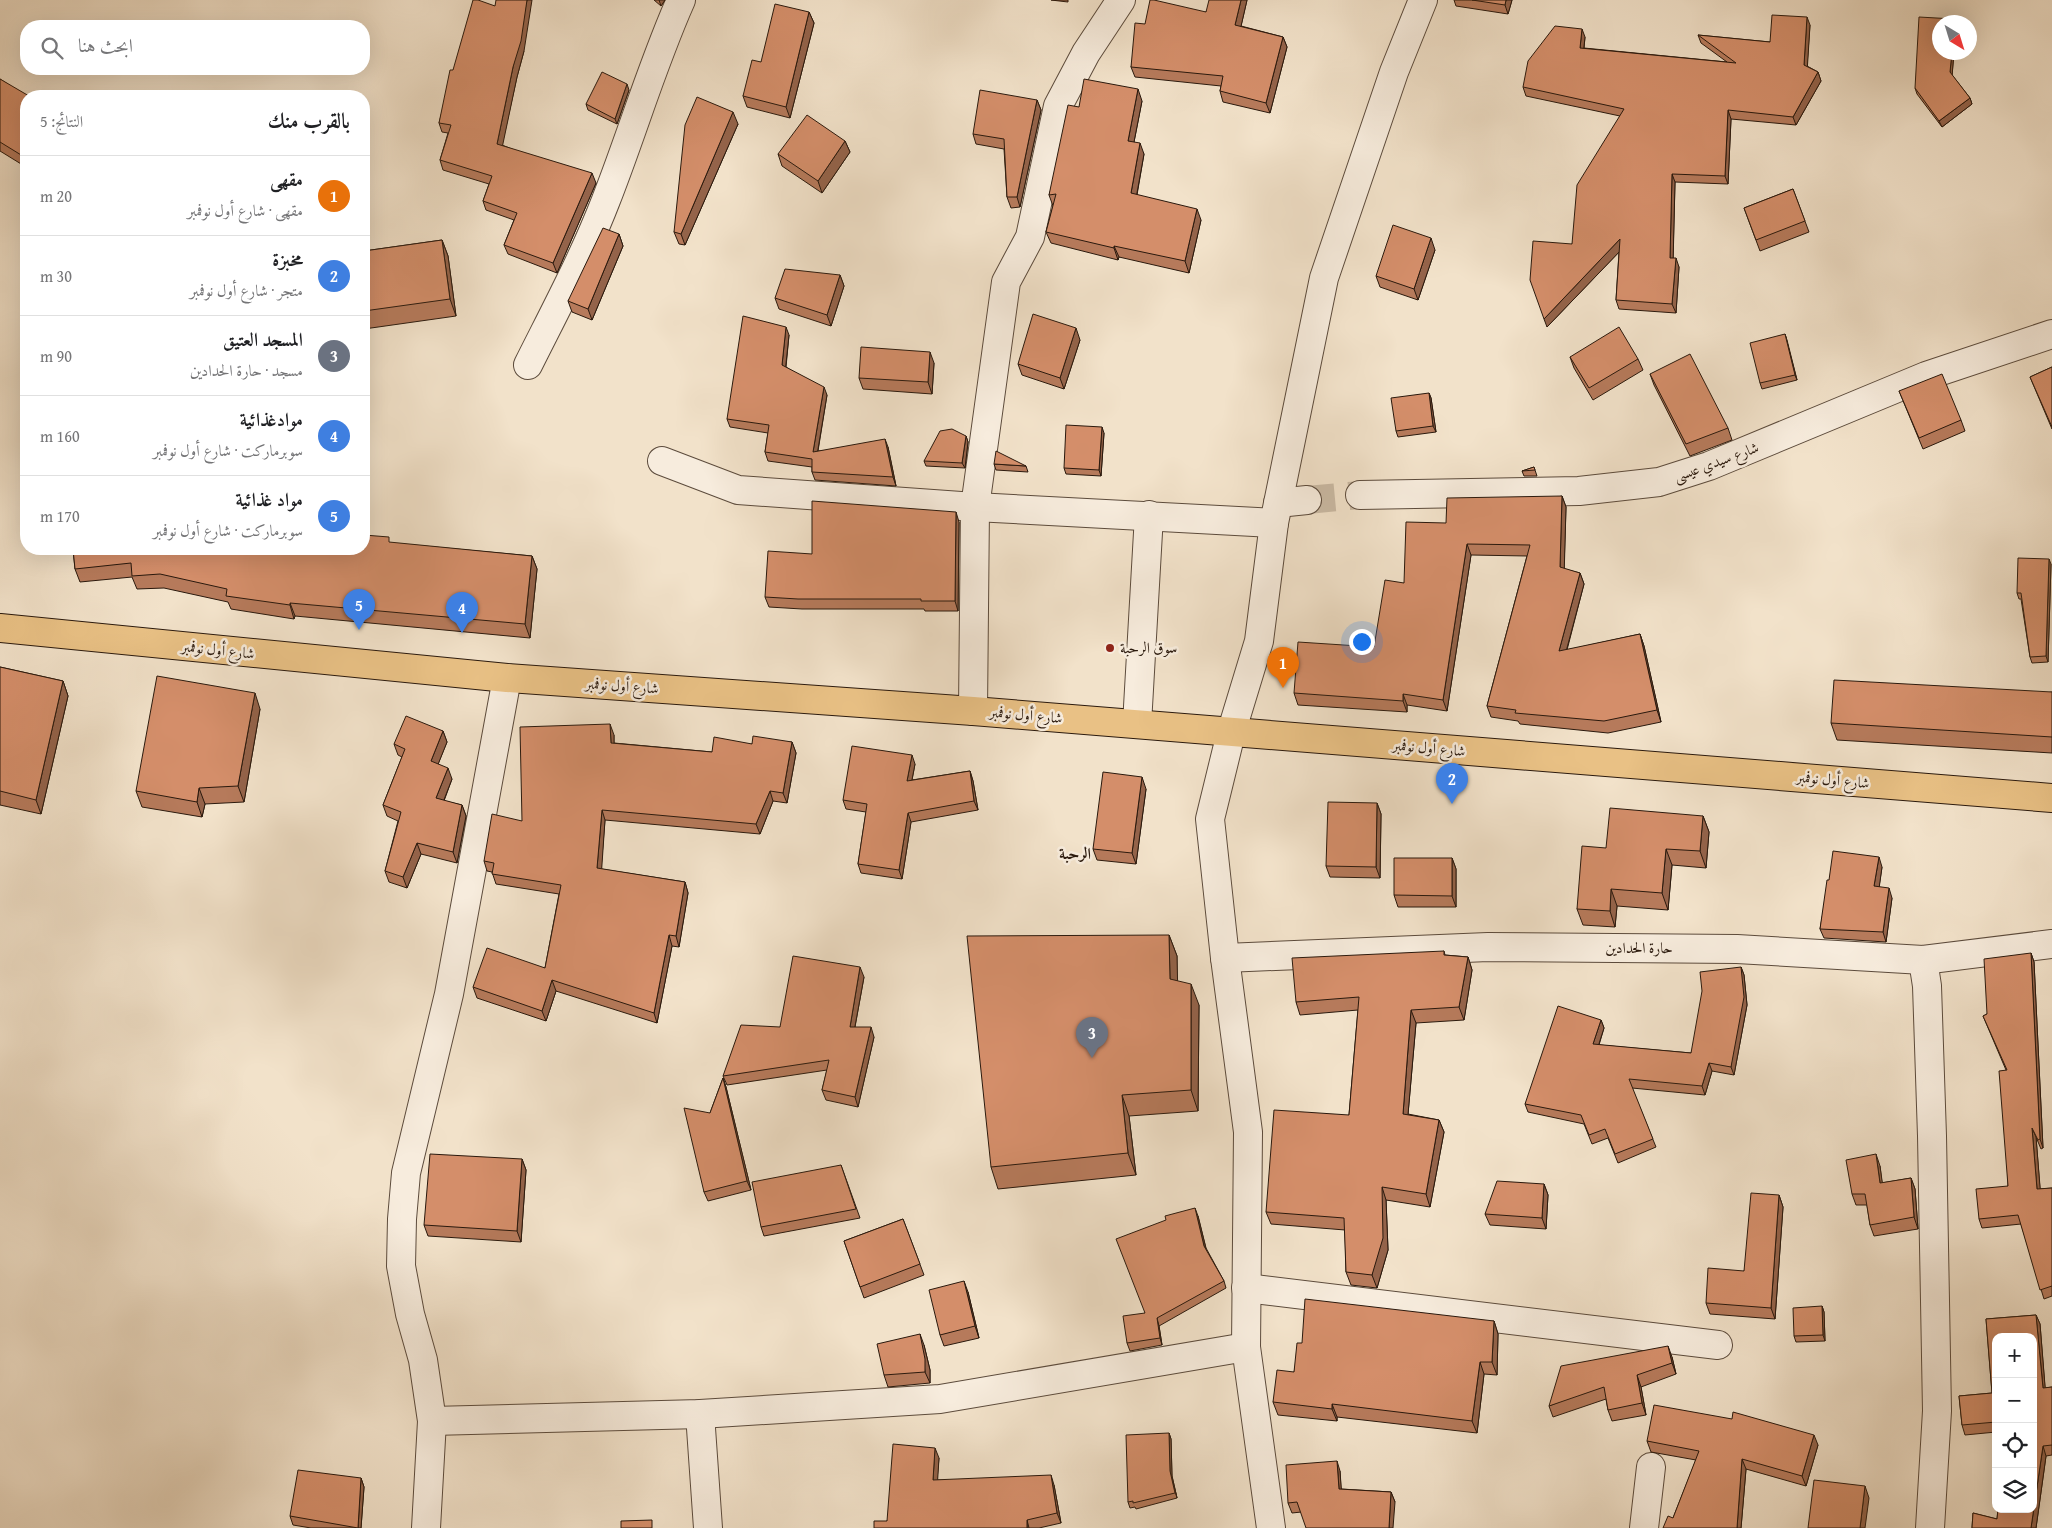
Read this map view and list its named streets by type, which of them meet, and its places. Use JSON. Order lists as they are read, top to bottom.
{
  "streets": {
    "main road": ["شارع أول نوفمبر"],
    "street": ["شارع سيدي عيسى", "حارة الحدادين"]
  },
  "districts": ["الرحبة"],
  "places": ["سوق الرحبة"],
  "north": "bottom right",
  "page": {
    "search": "ابحث هنا",
    "heading": ["بالقرب منك", "النتائج: 5"],
    "list": [
      {
        "mark": "1",
        "name": "مقهى",
        "note": "مقهى · شارع أول نوفمبر",
        "value": "20 m"
      },
      {
        "mark": "2",
        "name": "مخبزة",
        "note": "متجر · شارع أول نوفمبر",
        "value": "30 m"
      },
      {
        "mark": "3",
        "name": "المسجد العتيق",
        "note": "مسجد · حارة الحدادين",
        "value": "90 m"
      },
      {
        "mark": "4",
        "name": "موادغذائية",
        "note": "سوبرماركت · شارع أول نوفمبر",
        "value": "160 m"
      },
      {
        "mark": "5",
        "name": "مواد غذائية",
        "note": "سوبرماركت · شارع أول نوفمبر",
        "value": "170 m"
      }
    ],
    "pins": [
      "5",
      "4",
      "1",
      "2",
      "3"
    ],
    "map_buttons": ["+", "−"]
  }
}
